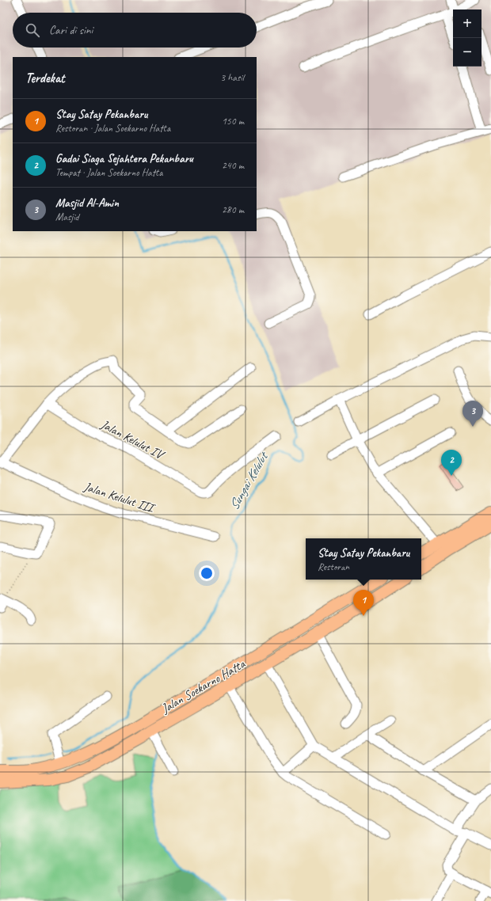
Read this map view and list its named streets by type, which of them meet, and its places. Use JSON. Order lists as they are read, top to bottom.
{
  "streets": {
    "main road": ["Jalan Soekarno Hatta"],
    "street": ["Jalan Kelulut IV", "Jalan Kelulut III"]
  },
  "water": ["Sungai Kelulut"],
  "page": {
    "map_buttons": ["+", "−"],
    "search": "Cari di sini",
    "heading": ["Terdekat", "3 hasil"],
    "list": [
      {
        "mark": "1",
        "name": "Stay Satay Pekanbaru",
        "note": "Restoran · Jalan Soekarno Hatta",
        "value": "150 m"
      },
      {
        "mark": "2",
        "name": "Gadai Siaga Sejahtera Pekanbaru",
        "note": "Tempat · Jalan Soekarno Hatta",
        "value": "240 m"
      },
      {
        "mark": "3",
        "name": "Masjid Al-Amin",
        "note": "Masjid",
        "value": "280 m"
      }
    ],
    "pins": ["3", "2", "1"],
    "popup": ["Stay Satay Pekanbaru", "Restoran"]
  }
}
